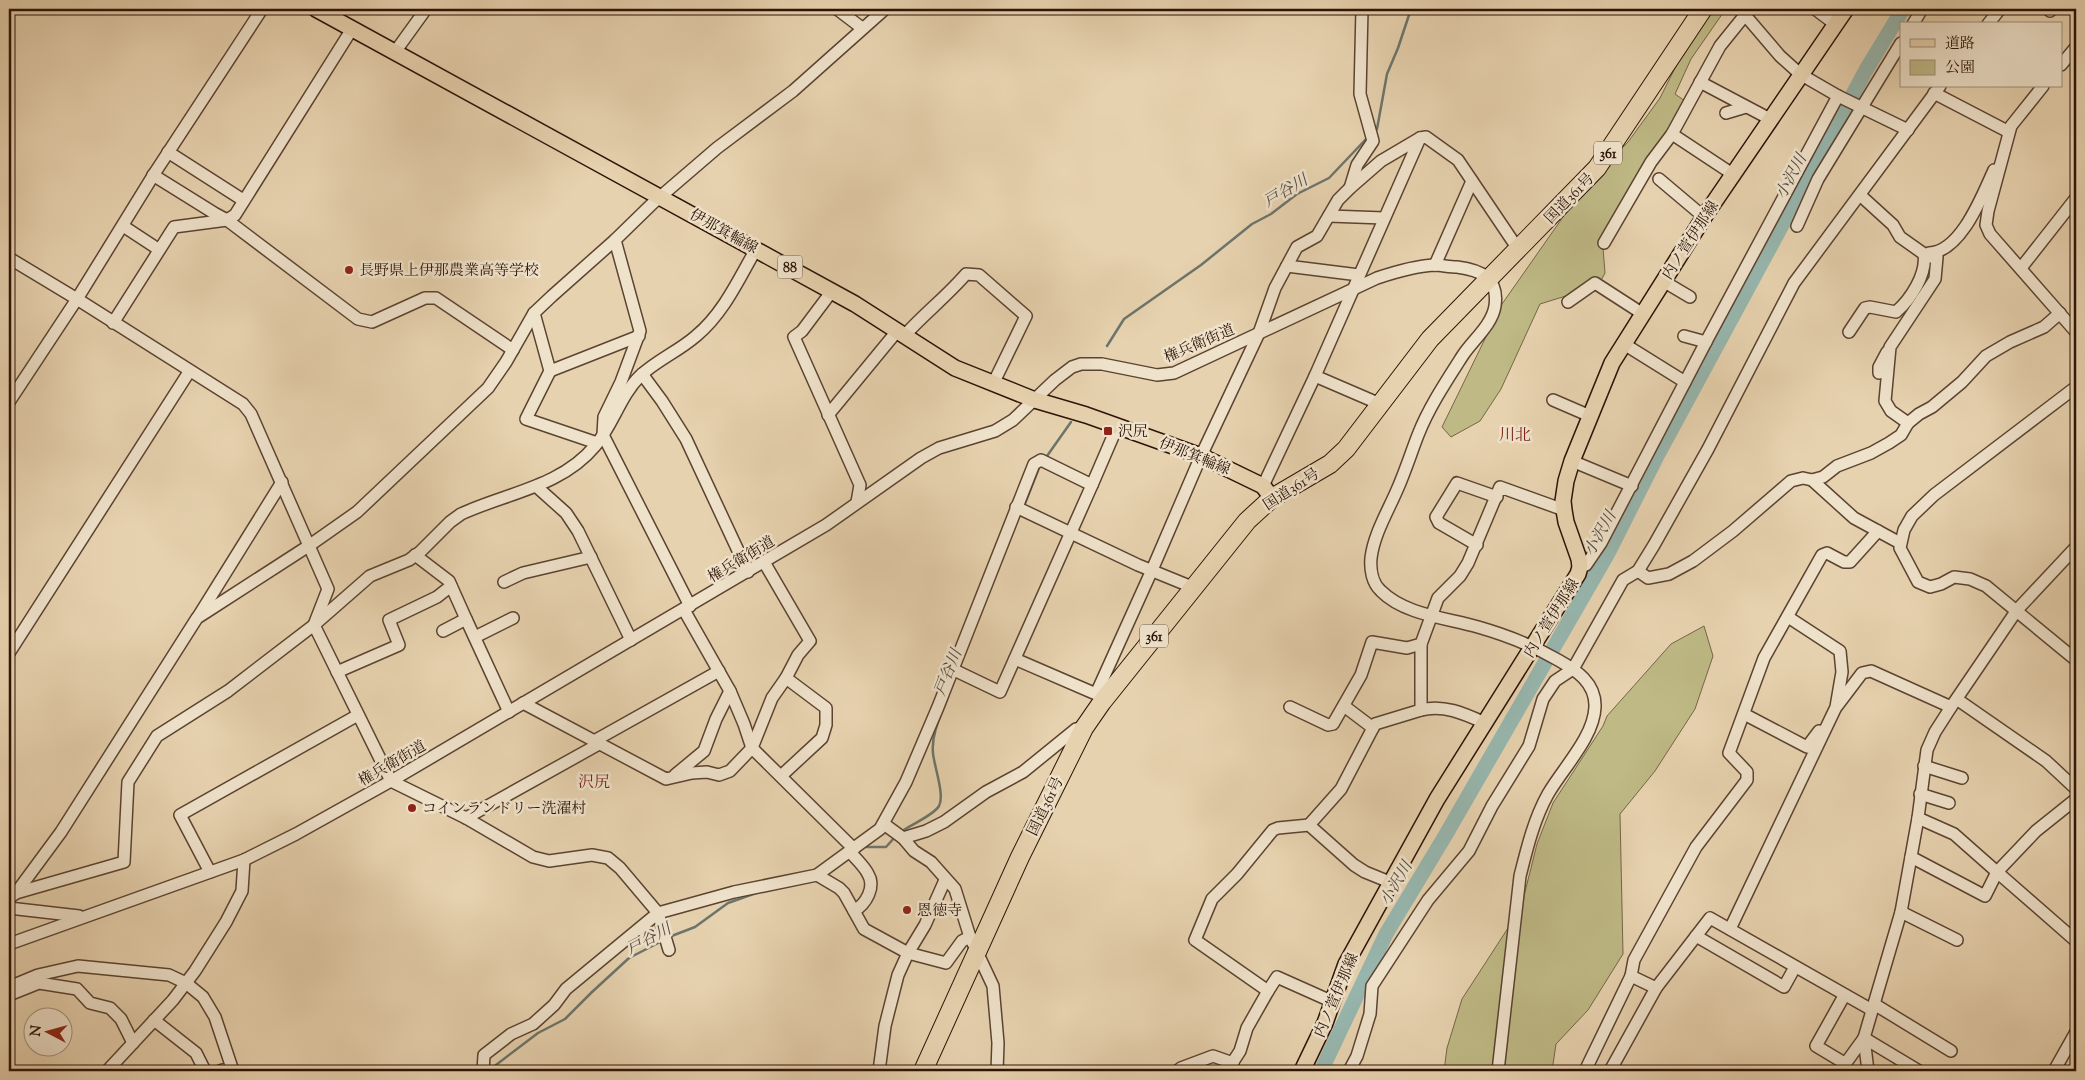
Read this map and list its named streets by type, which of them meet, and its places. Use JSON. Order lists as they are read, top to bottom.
{
  "streets": {
    "highway": ["361", "国道361号"],
    "main road": ["伊那箕輪線", "内ノ萱伊那線", "88"],
    "street": ["権兵衛街道"]
  },
  "crossings": [
    ["国道361号", "伊那箕輪線"],
    ["国道361号", "権兵衛街道"],
    ["伊那箕輪線", "権兵衛街道"]
  ],
  "districts": ["川北", "沢尻"],
  "water": ["小沢川", "戸谷川"],
  "places": {
    "other": ["長野県上伊那農業高等学校", "コインランドリー洗濯村", "恩徳寺"],
    "transit": ["沢尻"]
  },
  "legend": ["道路", "公園"],
  "north": "left"
}
